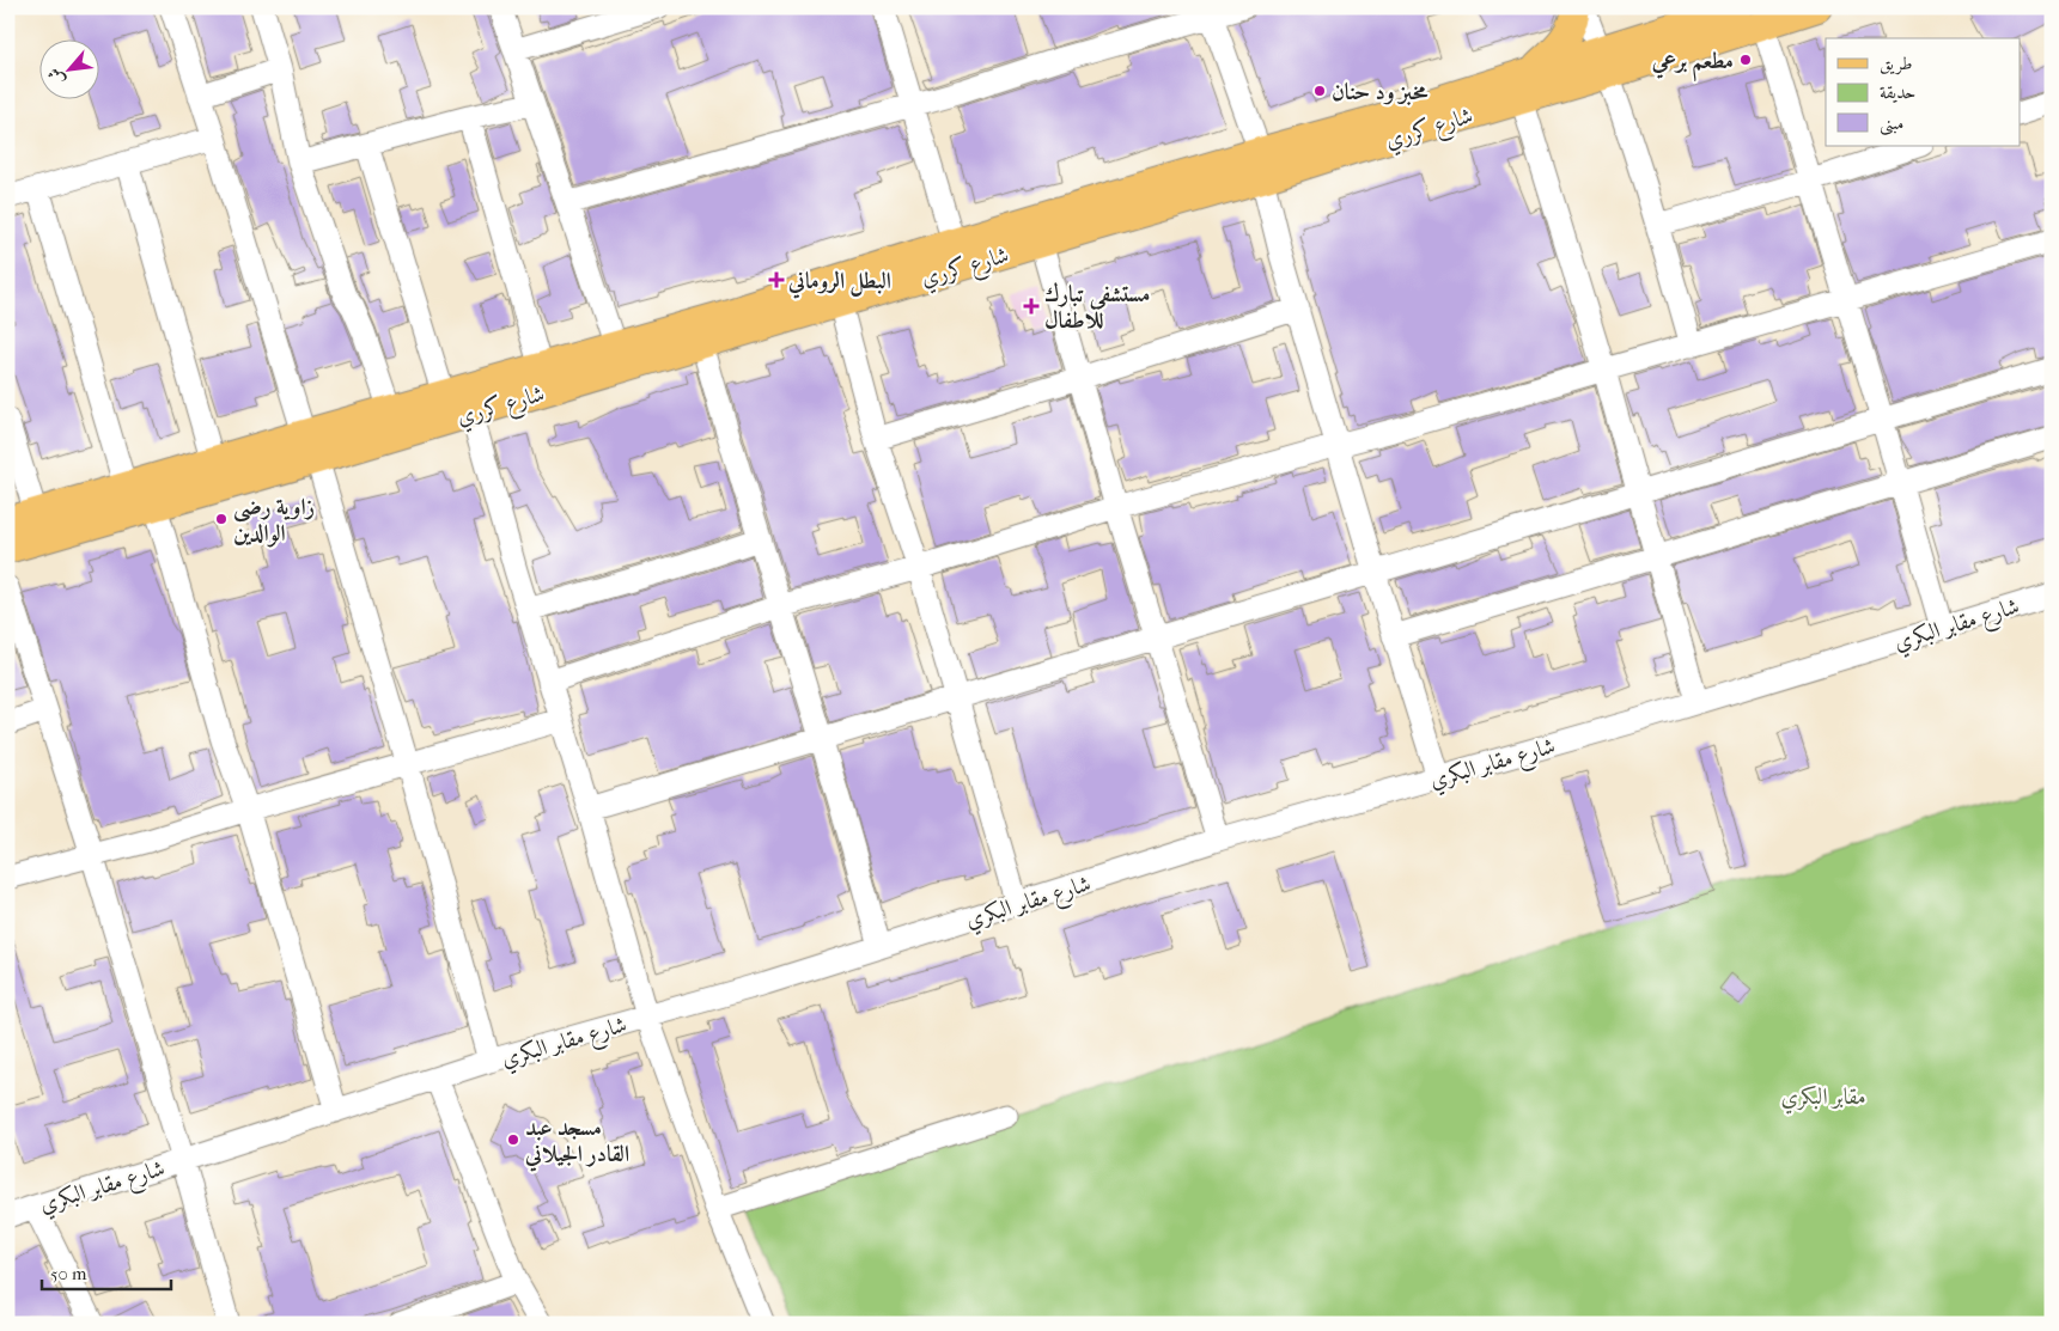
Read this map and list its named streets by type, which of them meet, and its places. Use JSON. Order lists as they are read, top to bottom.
{
  "streets": {
    "main road": ["شارع كرري"],
    "street": ["شارع مقابر البكري"]
  },
  "parks": ["مقابر البكري"],
  "places": {
    "other": [
      "مطعم برعي",
      "مخبز ود حنان",
      "زاوية رضى الوالدين",
      "مسجد عبد القادر الجيلاني"
    ],
    "health": ["البطل الروماني", "مستشفى تبارك للاطفال"]
  },
  "legend": ["طريق", "حديقة", "مبنى"],
  "scale_bar": "50 m",
  "north": "bottom left"
}
